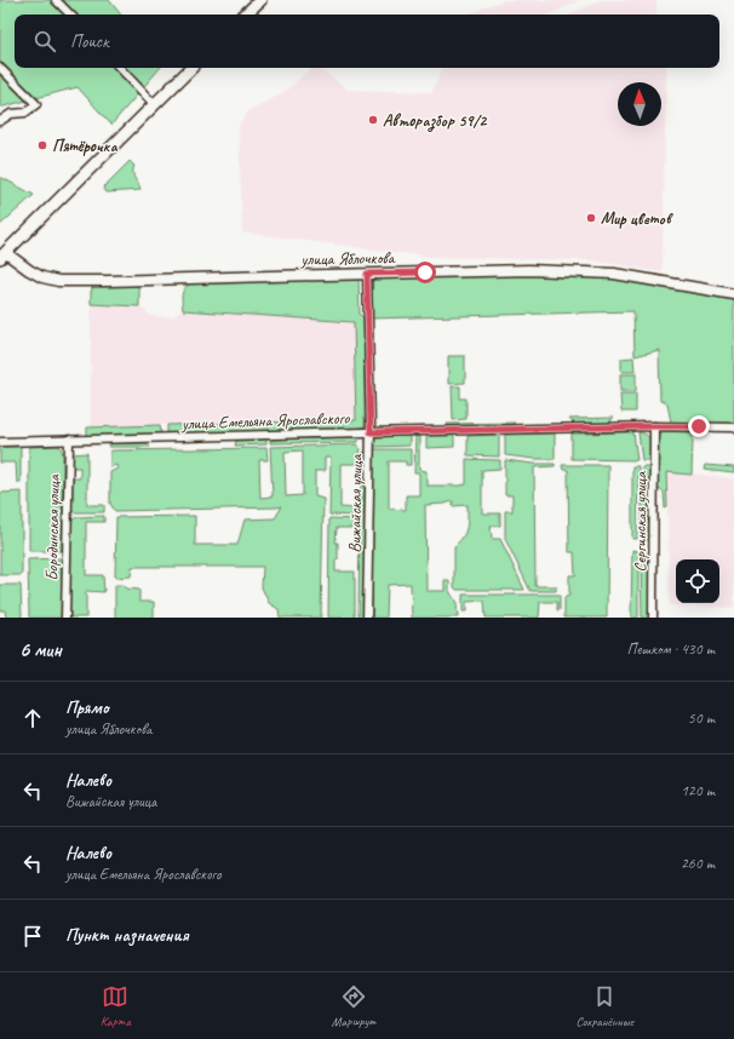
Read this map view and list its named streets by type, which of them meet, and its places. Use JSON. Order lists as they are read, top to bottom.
{
  "streets": {
    "street": [
      "улица Яблочкова",
      "улица Емельяна Ярославского",
      "Вижайская улица",
      "Сергинская улица",
      "Бородинская улица"
    ]
  },
  "crossings": [
    ["улица Яблочкова", "Вижайская улица"],
    ["улица Емельяна Ярославского", "Вижайская улица"],
    ["улица Емельяна Ярославского", "Сергинская улица"],
    ["улица Емельяна Ярославского", "Бородинская улица"]
  ],
  "places": ["Авторазбор 59/2", "Пятёрочка", "Мир цветов"],
  "north": "top",
  "page": {
    "search": "Поиск",
    "heading": ["6 мин", "Пешком · 430 m"],
    "list": [
      ["Прямо", "улица Яблочкова", "50 m"],
      ["Налево", "Вижайская улица", "120 m"],
      ["Налево", "улица Емельяна Ярославского", "260 m"],
      "Пункт назначения"
    ],
    "nav": ["Карта", "Маршрут", "Сохранённые"]
  }
}
